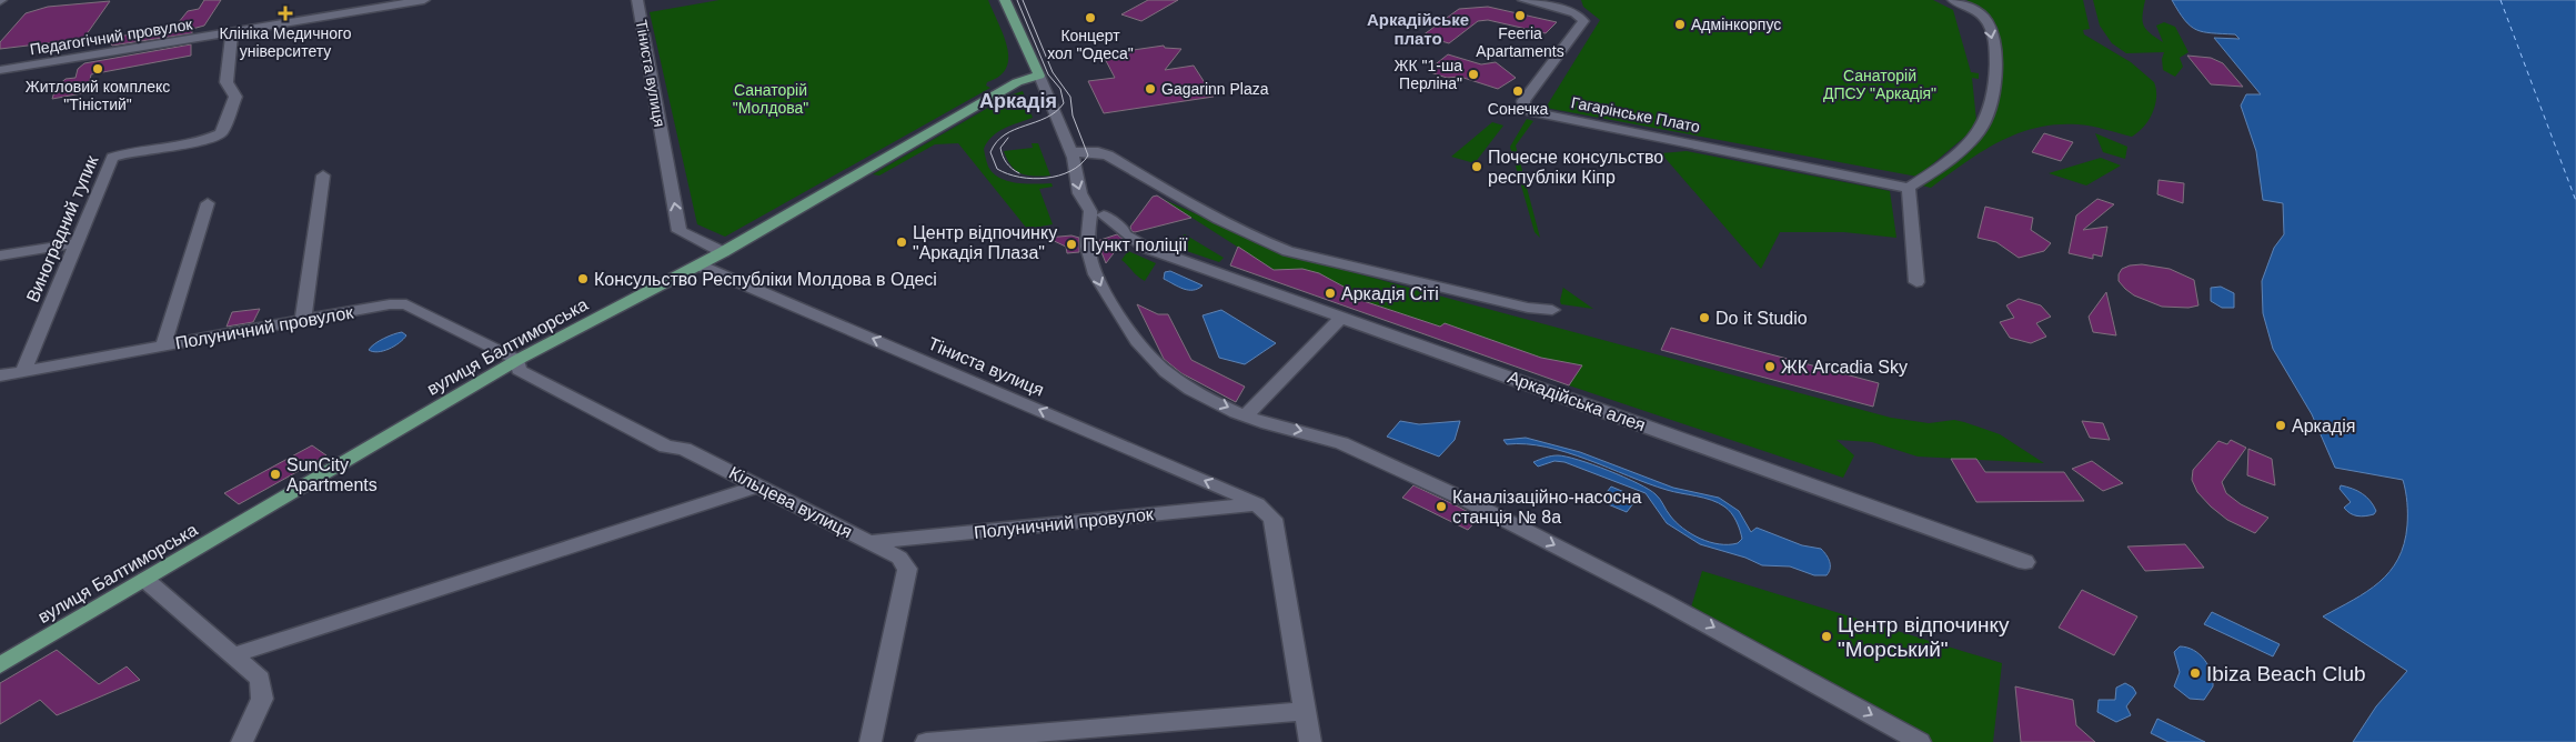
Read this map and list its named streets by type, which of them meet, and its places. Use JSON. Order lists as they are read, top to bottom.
{
  "streets": {
    "main road": ["вулиця Балтиморська"],
    "street": [
      "Педагогічний провулок",
      "Тіниста вулиця",
      "Гагарінське Плато",
      "Виноградний тупик",
      "Полуничний провулок",
      "Аркадійська алея",
      "Кільцева вулиця"
    ]
  },
  "crossings": [
    ["Педагогічний провулок", "Виноградний тупик"],
    ["Тіниста вулиця", "Полуничний провулок"],
    ["Тіниста вулиця", "вулиця Балтиморська"],
    ["Виноградний тупик", "Полуничний провулок"],
    ["Полуничний провулок", "вулиця Балтиморська"],
    ["Полуничний провулок", "Кільцева вулиця"],
    ["вулиця Балтиморська", "Кільцева вулиця"]
  ],
  "one_way": ["Тіниста вулиця"],
  "districts": ["Аркадійське плато", "Аркадія"],
  "parks": ["Санаторій ДПСУ \"Аркадія\"", "Санаторій \"Молдова\""],
  "places": {
    "health": ["Клініка Медичного університету"],
    "other": [
      "Feeria Apartaments",
      "Концерт хол \"Одеса\"",
      "Адмінкорпус",
      "Житловий комплекс \"Тіністий\"",
      "ЖК \"1-ша Перліна\"",
      "Gagarinn Plaza",
      "Сонечка",
      "Почесне консульство республіки Кіпр",
      "Центр відпочинку \"Аркадія Плаза\"",
      "Пункт поліції",
      "Консульство Республіки Молдова в Одесі",
      "Аркадія Сіті",
      "Do it Studio",
      "ЖК Arcadia Sky",
      "Аркадія",
      "SunCity Apartments",
      "Каналізаційно-насосна станція № 8а",
      "Центр відпочинку \"Морський\"",
      "Ibiza Beach Club"
    ]
  }
}
